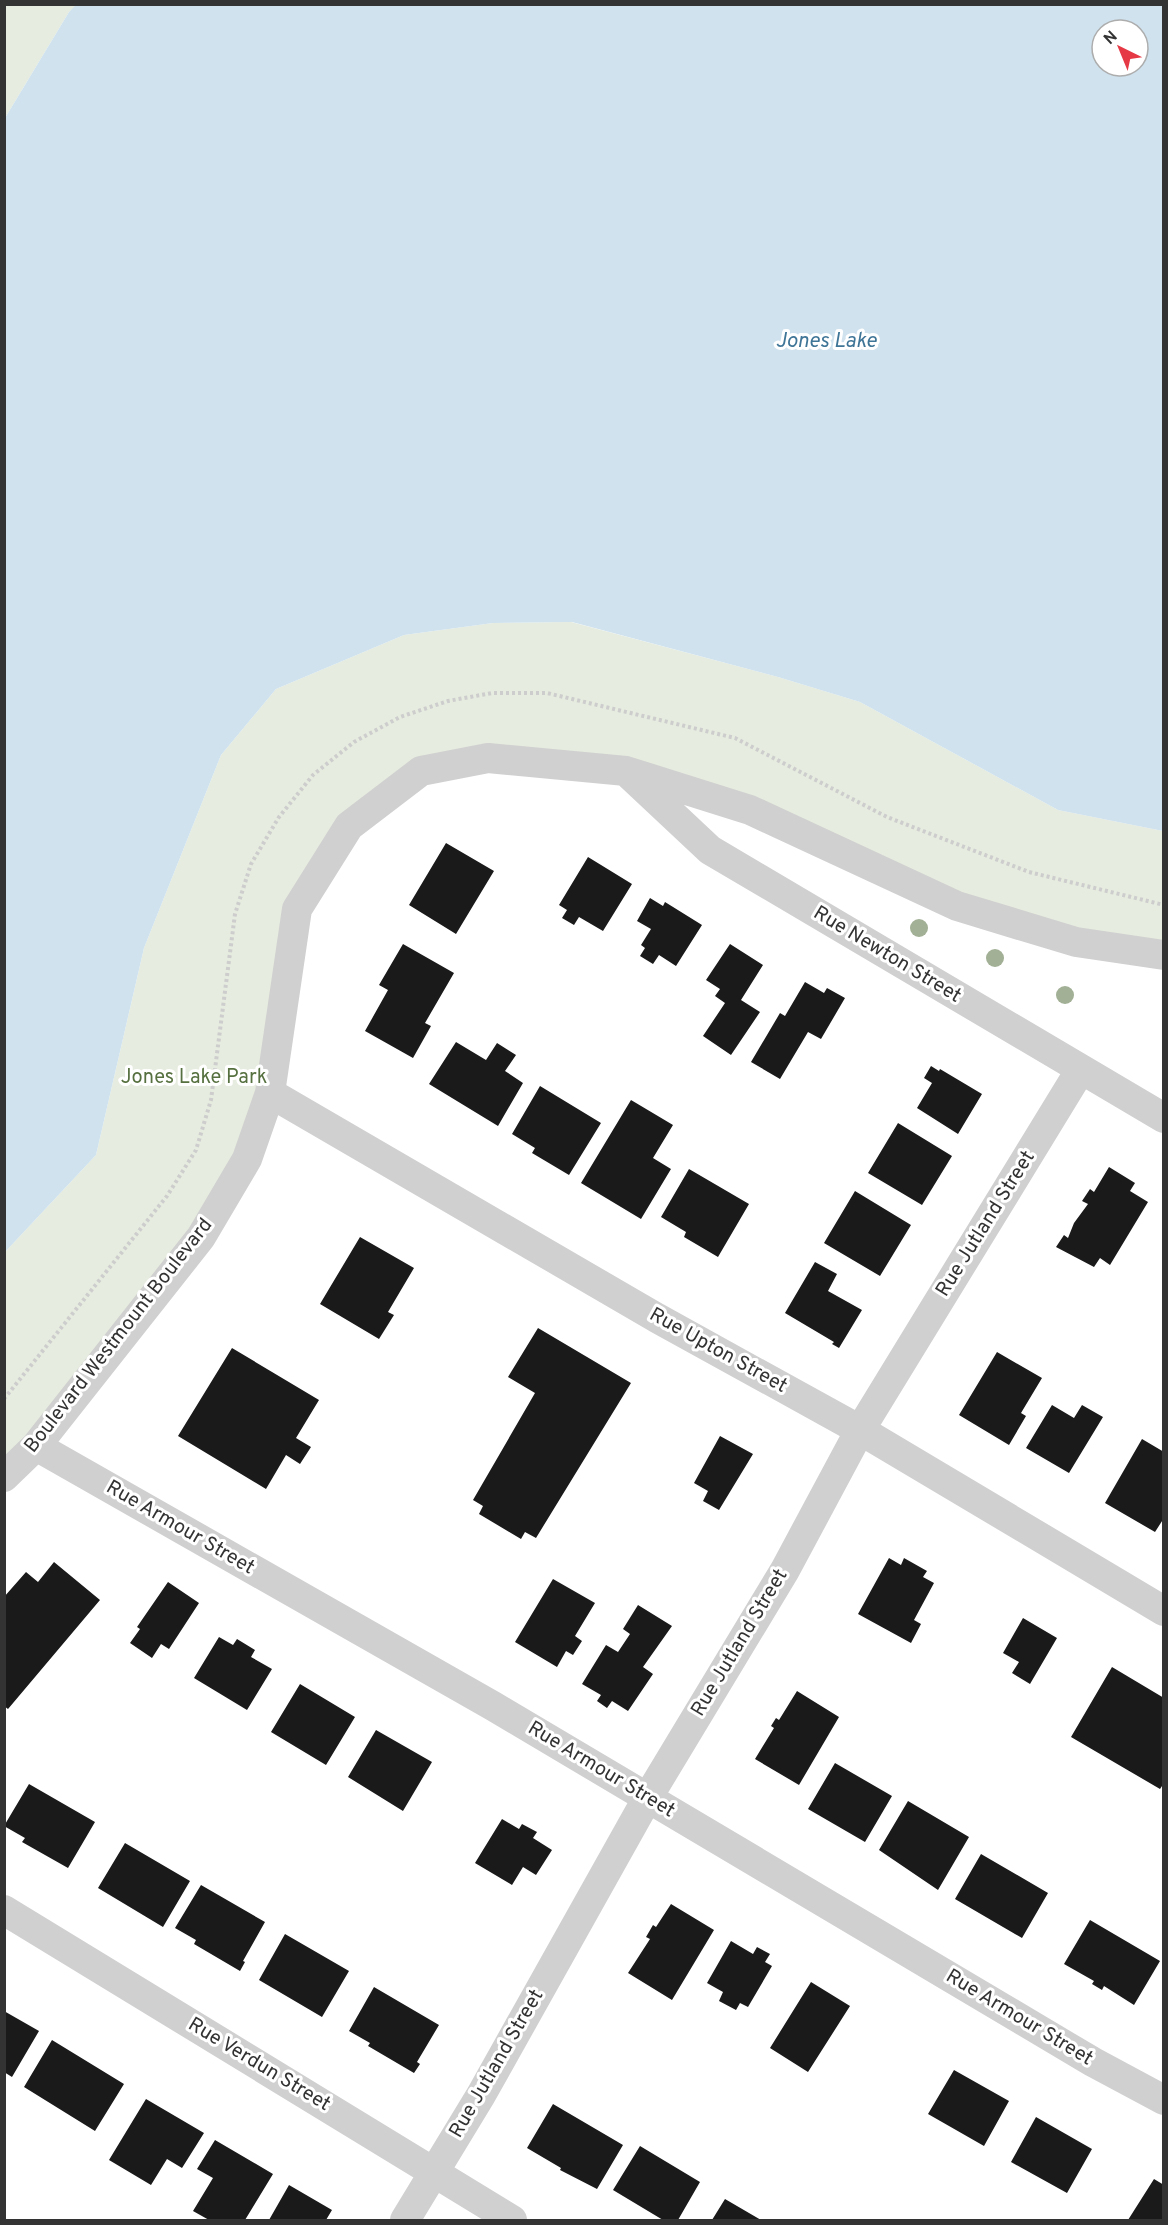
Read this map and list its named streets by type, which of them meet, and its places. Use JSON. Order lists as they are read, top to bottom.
{
  "streets": {
    "street": [
      "Rue Newton Street",
      "Rue Jutland Street",
      "Boulevard Westmount Boulevard",
      "Rue Upton Street",
      "Rue Armour Street",
      "Rue Verdun Street"
    ]
  },
  "crossings": [
    ["Rue Newton Street", "Rue Jutland Street"],
    ["Rue Newton Street", "Boulevard Westmount Boulevard"],
    ["Rue Jutland Street", "Rue Upton Street"],
    ["Rue Jutland Street", "Rue Armour Street"],
    ["Rue Jutland Street", "Rue Verdun Street"],
    ["Boulevard Westmount Boulevard", "Rue Upton Street"],
    ["Boulevard Westmount Boulevard", "Rue Armour Street"]
  ],
  "water": ["Jones Lake"],
  "parks": ["Jones Lake Park"],
  "north": "top left"
}
